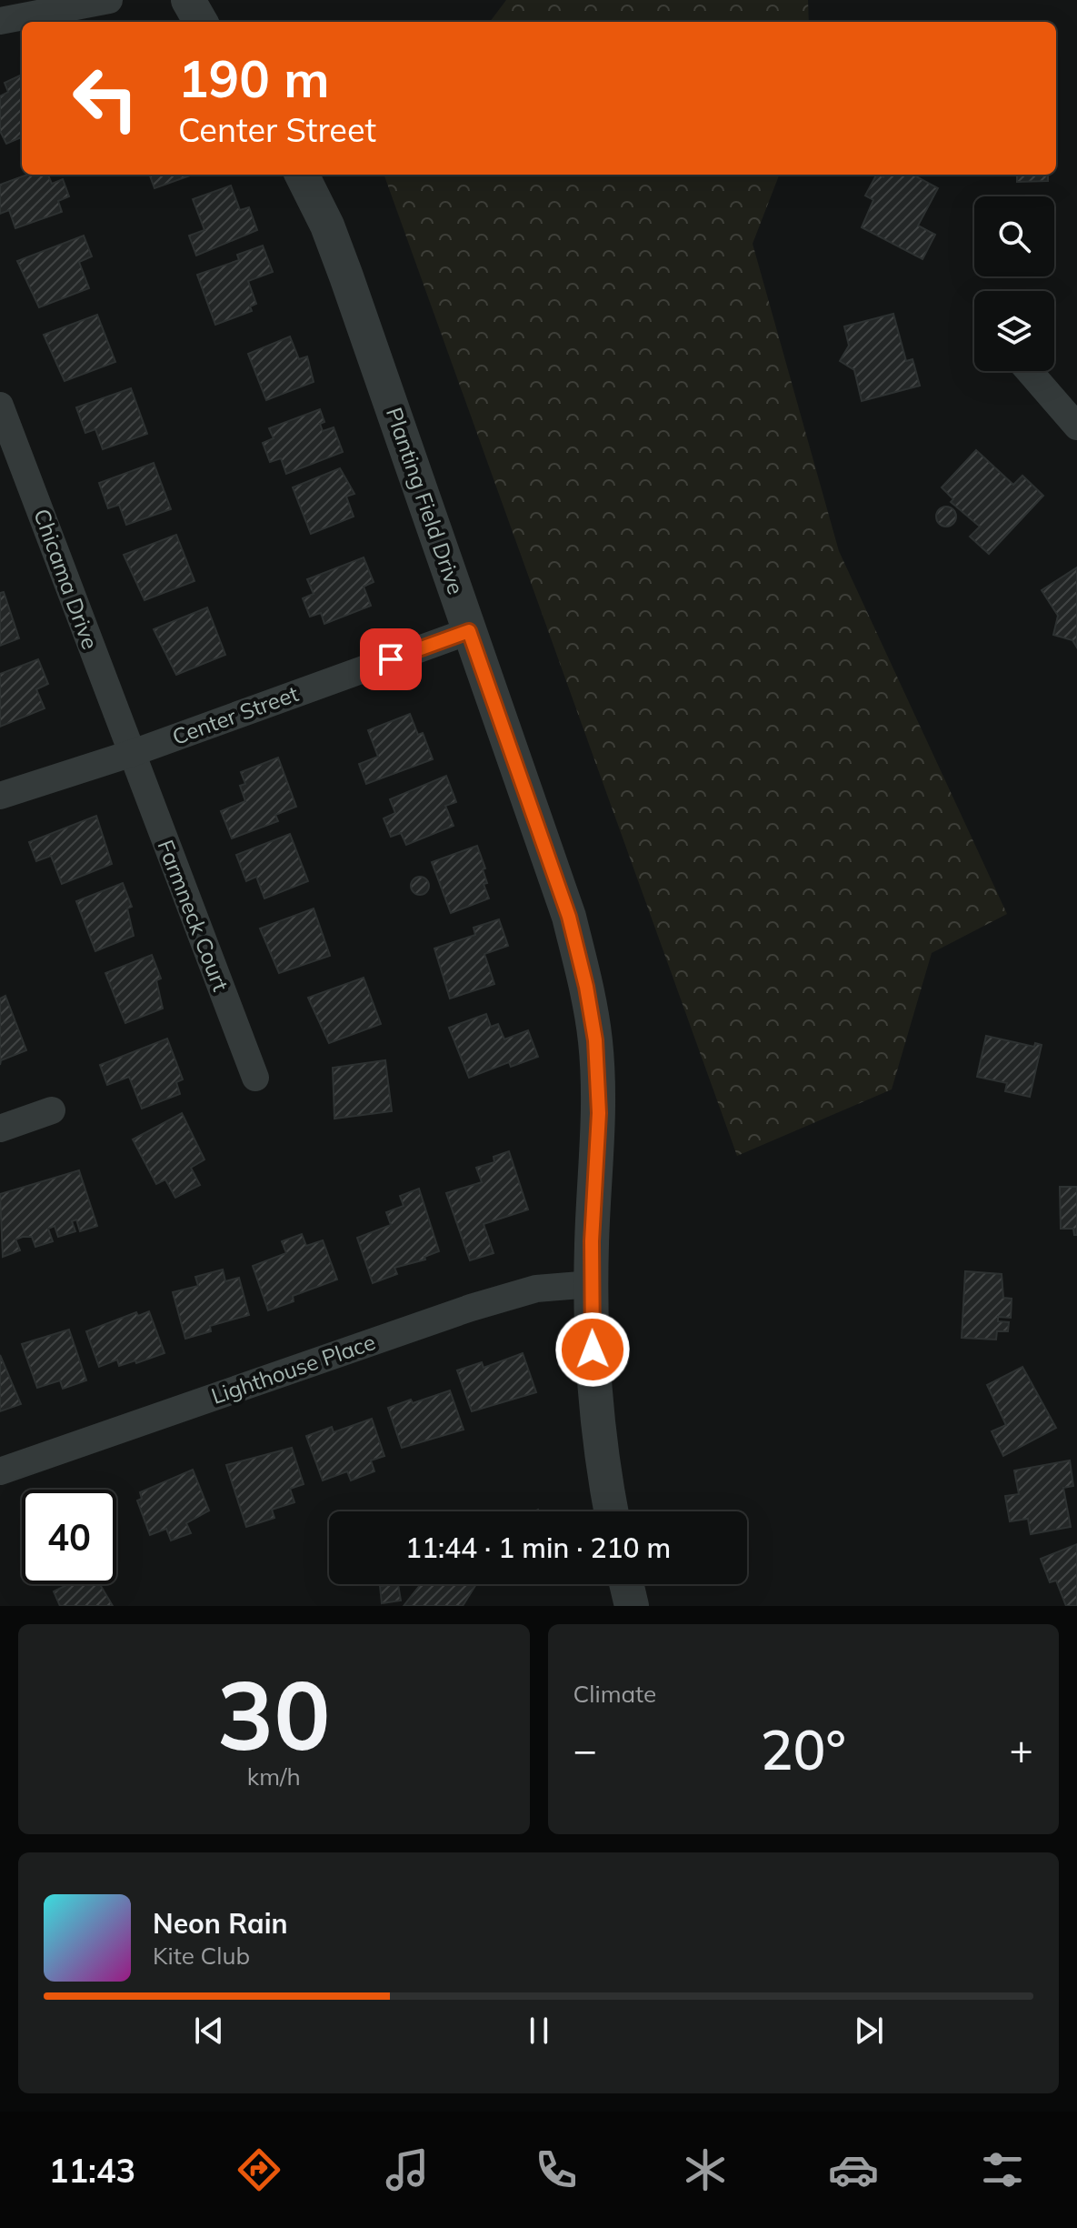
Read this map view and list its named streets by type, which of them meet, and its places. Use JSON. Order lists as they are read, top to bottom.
{
  "streets": {
    "street": [
      "Planting Field Drive",
      "Chicama Drive",
      "Center Street",
      "Farmneck Court",
      "Lighthouse Place"
    ]
  },
  "crossings": [
    ["Planting Field Drive", "Center Street"],
    ["Planting Field Drive", "Lighthouse Place"],
    ["Chicama Drive", "Center Street"],
    ["Chicama Drive", "Farmneck Court"],
    ["Center Street", "Farmneck Court"]
  ],
  "page": {
    "turn": ["190 m", "Center Street"],
    "limit": "40",
    "trip": "11:44 · 1 min · 210 m",
    "tile": [
      ["30", "km/h"],
      "Climate"
    ],
    "heat": ["−", "20°", "+"],
    "song": ["Neon Rain", "Kite Club"],
    "tabs": "11:43"
  }
}
